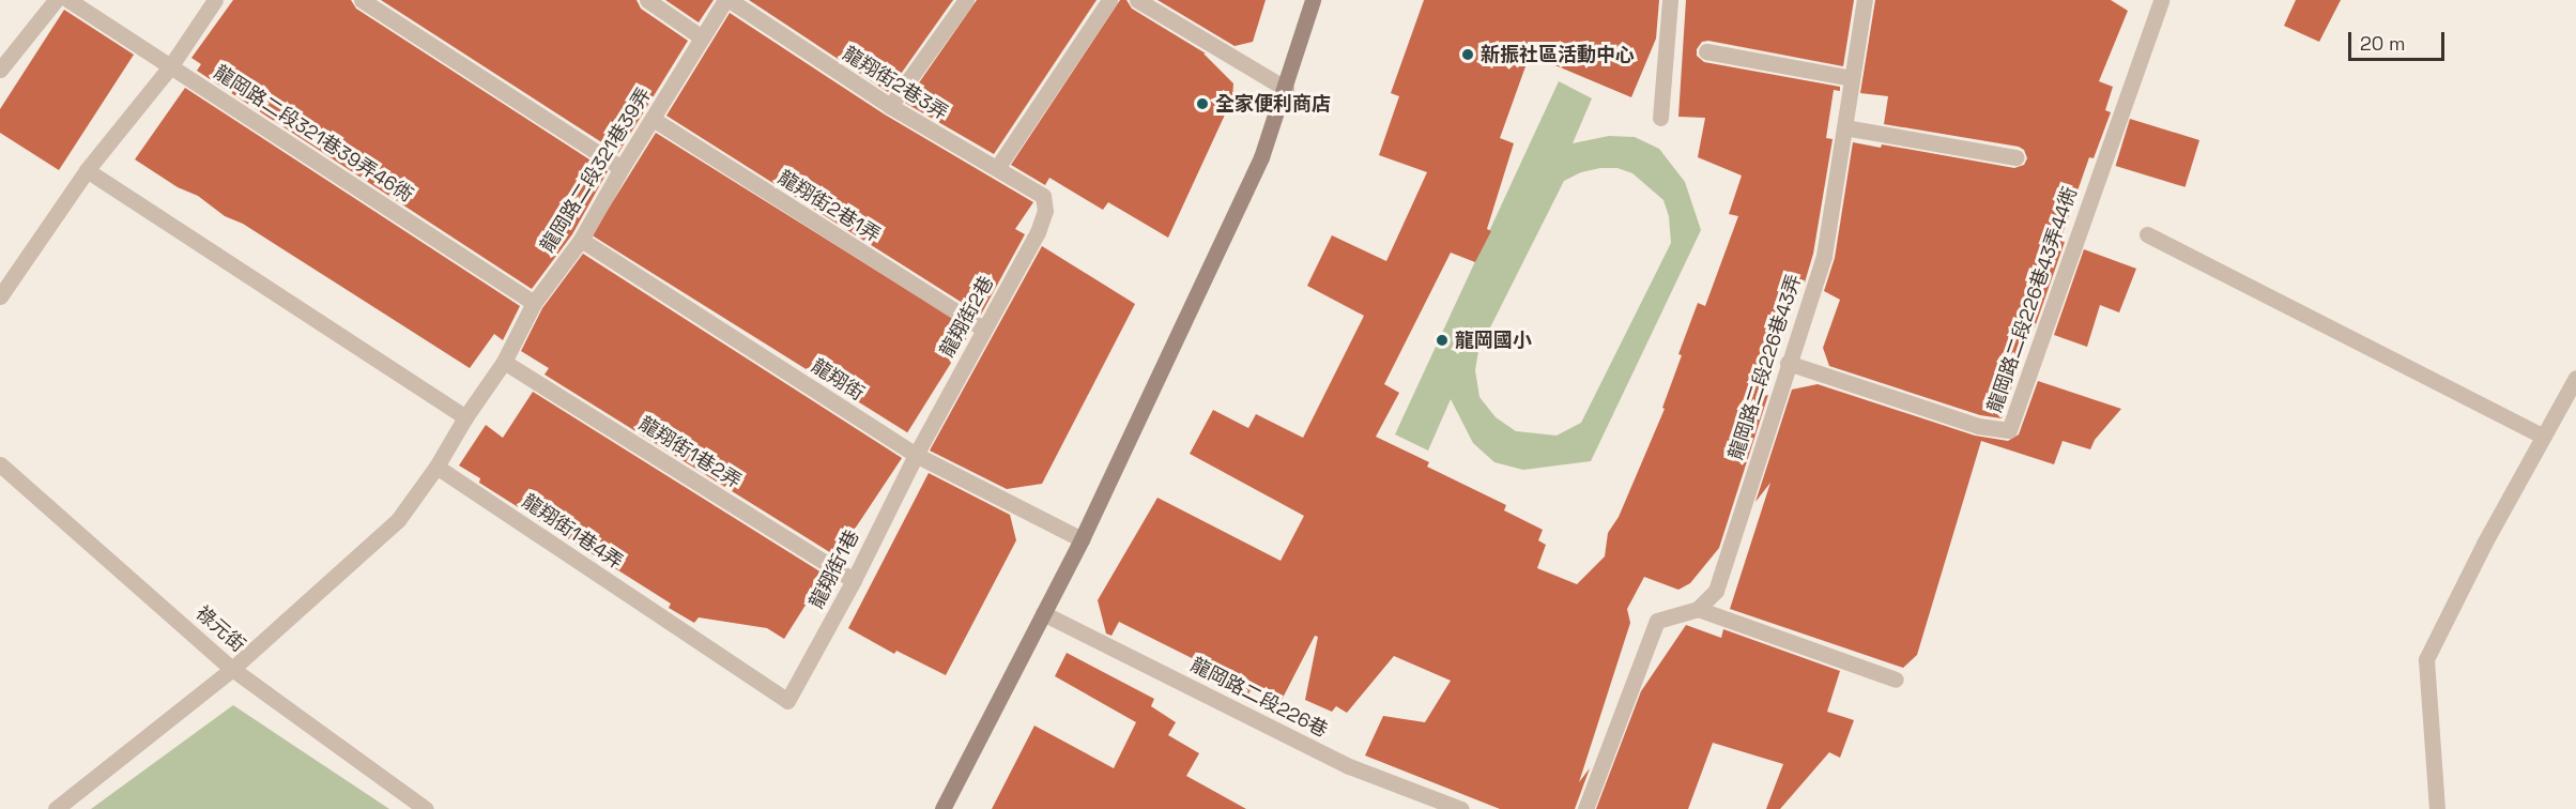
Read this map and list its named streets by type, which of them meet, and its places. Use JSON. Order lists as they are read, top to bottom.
{
  "streets": {
    "street": [
      "龍翔街2巷3弄",
      "龍岡路二段321巷39弄46衖",
      "龍岡路二段321巷39弄",
      "龍翔街2巷1弄",
      "龍岡路二段226巷43弄44衖",
      "龍翔街2巷",
      "龍岡路二段226巷43弄",
      "龍翔街",
      "龍翔街1巷2弄",
      "龍翔街1巷4弄",
      "龍翔街1巷",
      "祿元街",
      "龍岡路二段226巷"
    ]
  },
  "crossings": [
    ["龍翔街2巷3弄", "龍翔街2巷"],
    ["龍岡路二段321巷39弄46衖", "龍岡路二段321巷39弄"],
    ["龍岡路二段321巷39弄", "龍翔街2巷1弄"],
    ["龍岡路二段321巷39弄", "龍翔街"],
    ["龍岡路二段321巷39弄", "龍翔街1巷2弄"],
    ["龍翔街2巷1弄", "龍翔街2巷"],
    ["龍岡路二段226巷43弄44衖", "龍岡路二段226巷43弄"],
    ["龍翔街2巷", "龍翔街"],
    ["龍翔街2巷", "龍翔街1巷"],
    ["龍翔街", "龍翔街1巷"],
    ["龍翔街1巷2弄", "龍翔街1巷"],
    ["龍翔街1巷4弄", "龍翔街1巷"]
  ],
  "places": ["新振社區活動中心", "全家便利商店", "龍岡國小"],
  "scale_bar": "20 m"
}
